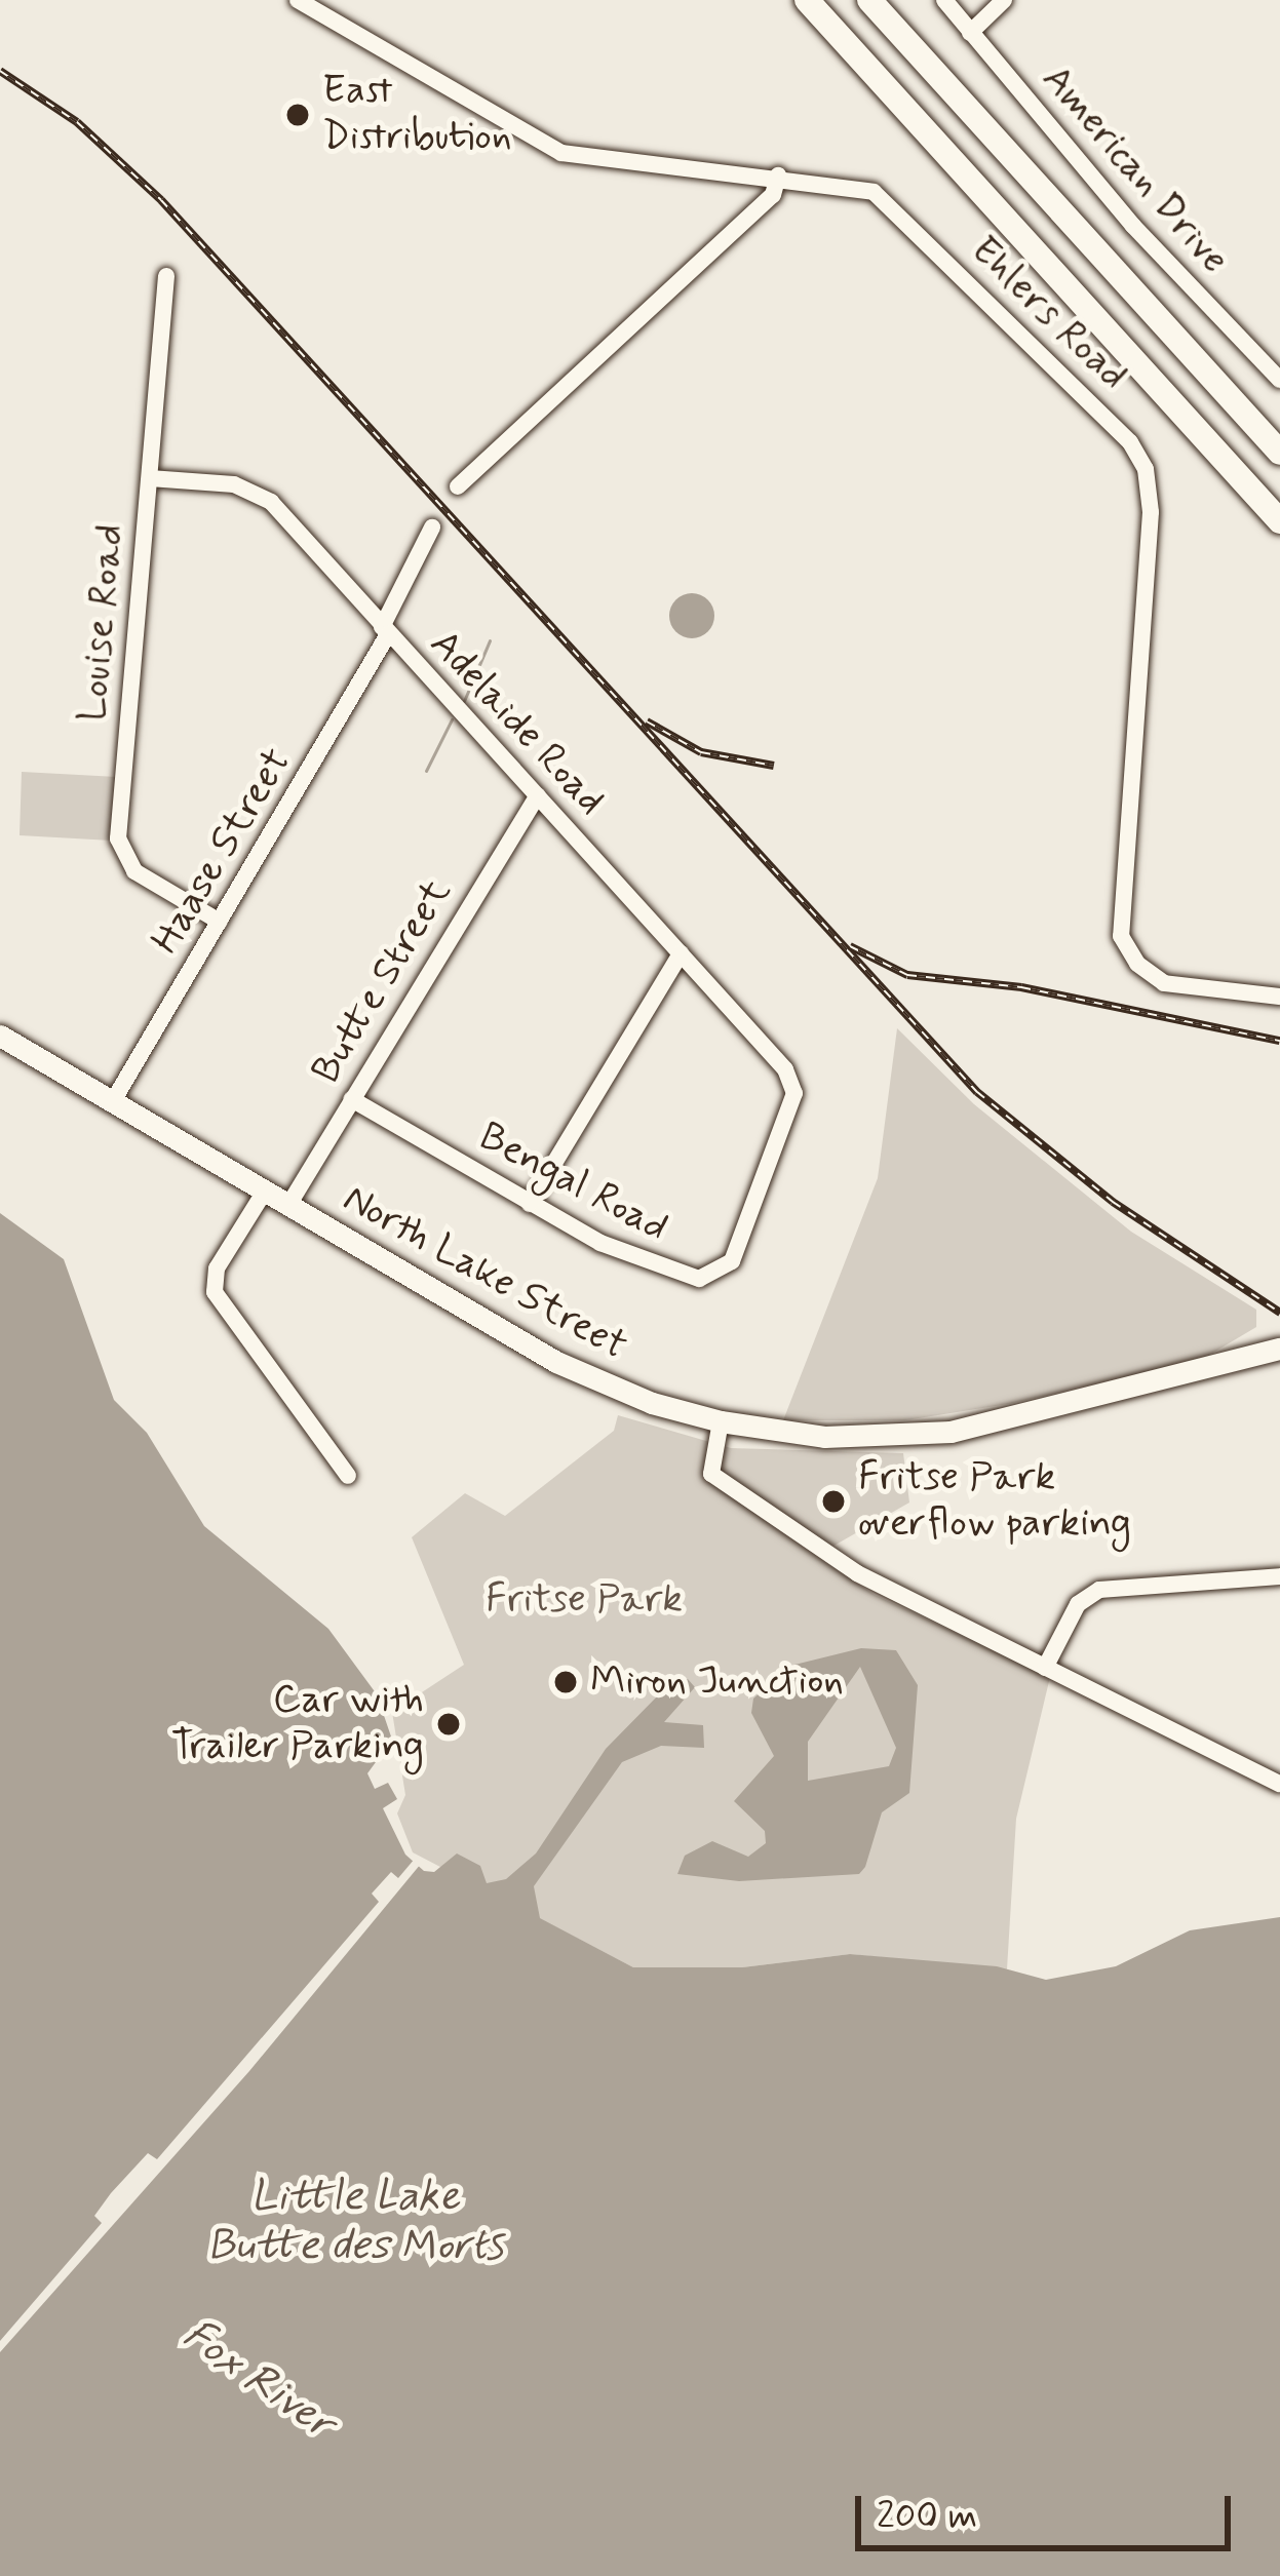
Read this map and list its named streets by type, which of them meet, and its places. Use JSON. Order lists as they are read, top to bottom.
{
  "streets": {
    "main road": ["North Lake Street"],
    "street": [
      "American Drive",
      "Ehlers Road",
      "Louise Road",
      "Adelaide Road",
      "Haase Street",
      "Butte Street",
      "Bengal Road"
    ]
  },
  "crossings": [
    ["Louise Road", "Adelaide Road"],
    ["Louise Road", "Haase Street"],
    ["Adelaide Road", "Haase Street"],
    ["Adelaide Road", "Butte Street"],
    ["Adelaide Road", "Bengal Road"],
    ["Haase Street", "North Lake Street"],
    ["Butte Street", "Bengal Road"],
    ["Butte Street", "North Lake Street"]
  ],
  "water": ["Little Lake Butte des Morts", "Fox River"],
  "parks": ["Fritse Park"],
  "places": [
    "East Distribution",
    "Fritse Park overflow parking",
    "Miron Junction",
    "Car with Trailer Parking"
  ],
  "scale_bar": "200 m"
}
